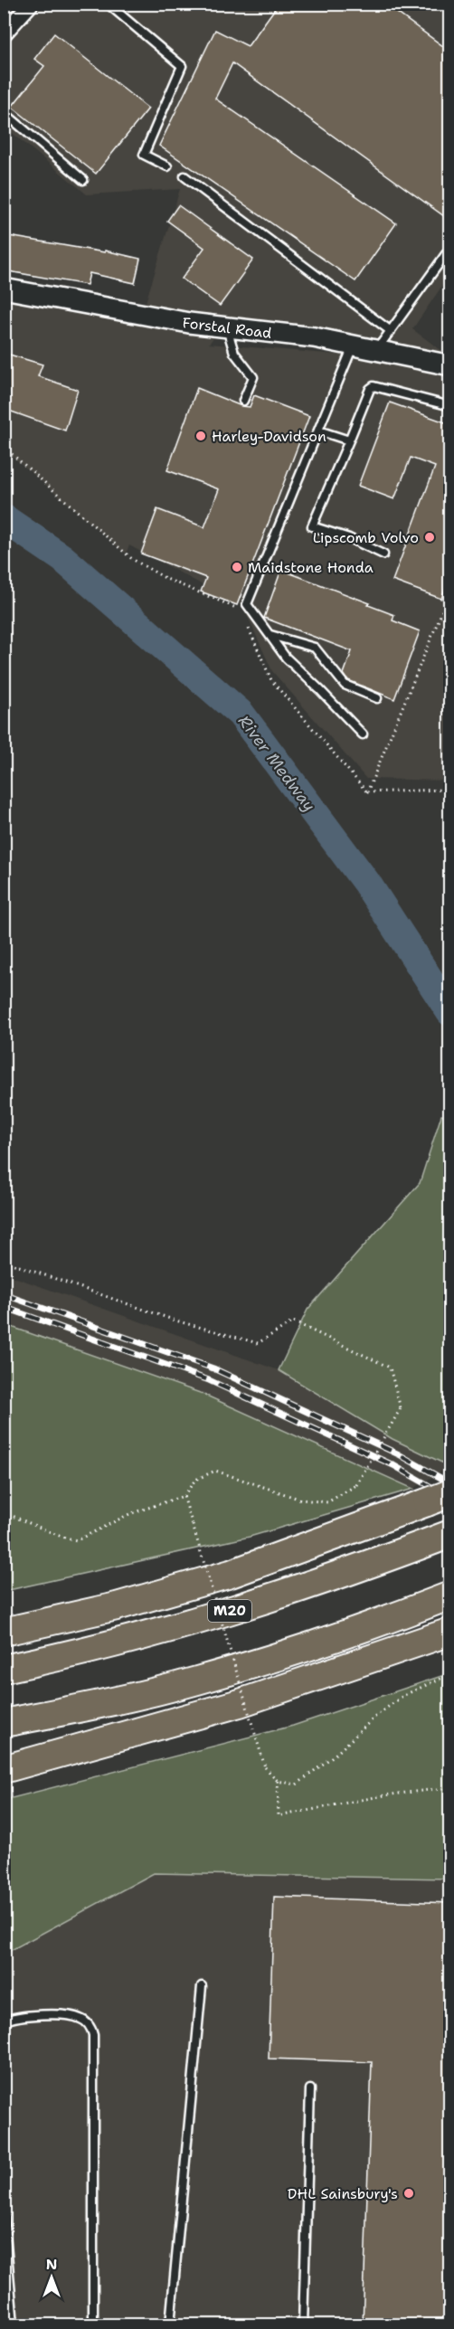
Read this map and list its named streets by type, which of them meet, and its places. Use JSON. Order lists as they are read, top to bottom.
{
  "streets": {
    "highway": ["M20"],
    "street": ["Forstal Road"]
  },
  "water": ["River Medway"],
  "places": [
    "Harley-Davidson",
    "Lipscomb Volvo",
    "Maidstone Honda",
    "DHL Sainsbury's"
  ],
  "north": "top"
}
